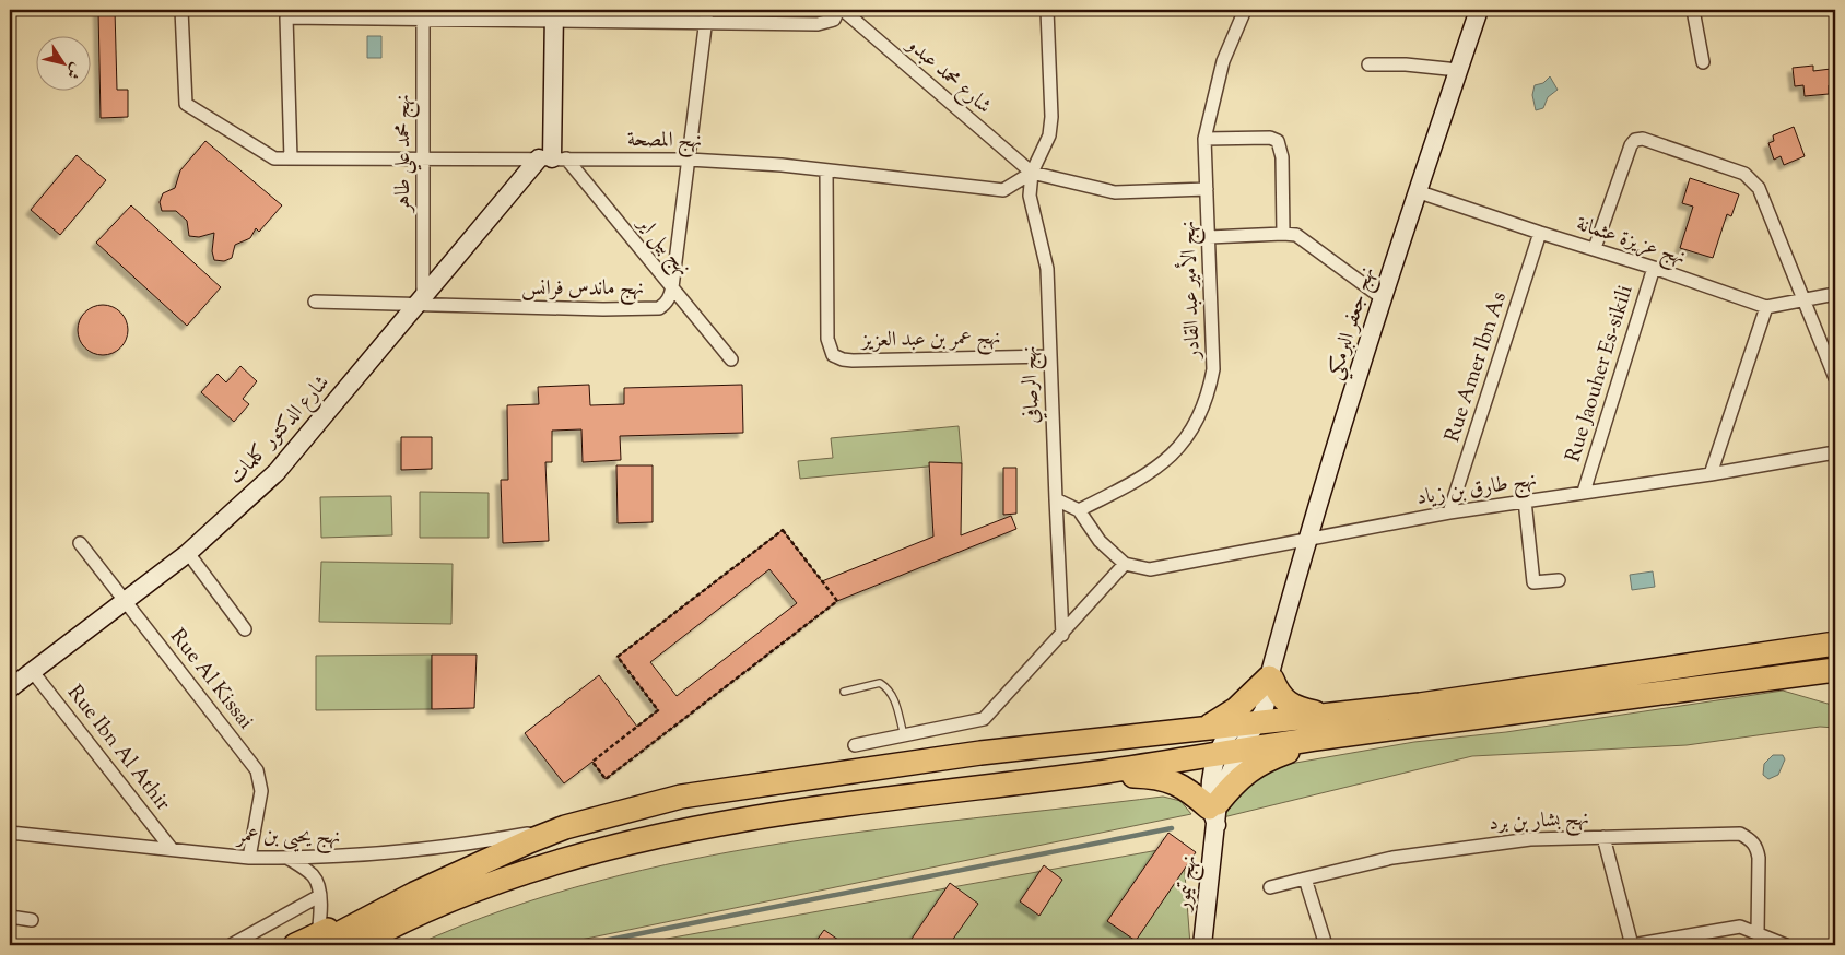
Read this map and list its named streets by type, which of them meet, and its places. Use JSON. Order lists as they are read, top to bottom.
{
  "streets": {
    "street": [
      "شارع محمد عبدو",
      "نهج المصحة",
      "نهج محمد علي طاهر",
      "نهج عزيزة عثمانة",
      "نهج بيل اير",
      "نهج ماندس فرانس",
      "نهج الأمير عبد القادر",
      "نهج جعفر البرمكي",
      "نهج عمر بن عبد العزيز",
      "Rue Amer Ibn As",
      "Rue Jaouher Es-sikili",
      "نهج الرصافي",
      "شارع الدكتور كلمات",
      "نهج طارق بن زياد",
      "Rue Al Kissai",
      "Rue Ibn Al Athir",
      "نهج بشار بن برد",
      "نهج يحيى بن عمر",
      "نهج تيمور"
    ]
  },
  "crossings": [
    ["شارع محمد عبدو", "نهج المصحة"],
    ["شارع محمد عبدو", "نهج الرصافي"],
    ["نهج المصحة", "نهج محمد علي طاهر"],
    ["نهج المصحة", "نهج بيل اير"],
    ["نهج المصحة", "نهج ماندس فرانس"],
    ["نهج المصحة", "نهج عمر بن عبد العزيز"],
    ["نهج المصحة", "نهج الرصافي"],
    ["نهج المصحة", "شارع الدكتور كلمات"],
    ["نهج محمد علي طاهر", "نهج ماندس فرانس"],
    ["نهج محمد علي طاهر", "شارع الدكتور كلمات"],
    ["نهج عزيزة عثمانة", "نهج جعفر البرمكي"],
    ["نهج عزيزة عثمانة", "Rue Amer Ibn As"],
    ["نهج عزيزة عثمانة", "Rue Jaouher Es-sikili"],
    ["نهج بيل اير", "نهج ماندس فرانس"],
    ["نهج بيل اير", "شارع الدكتور كلمات"],
    ["نهج ماندس فرانس", "شارع الدكتور كلمات"],
    ["نهج جعفر البرمكي", "نهج طارق بن زياد"],
    ["نهج جعفر البرمكي", "نهج تيمور"],
    ["نهج عمر بن عبد العزيز", "نهج الرصافي"],
    ["Rue Amer Ibn As", "نهج طارق بن زياد"],
    ["Rue Jaouher Es-sikili", "نهج طارق بن زياد"],
    ["شارع الدكتور كلمات", "Rue Al Kissai"],
    ["شارع الدكتور كلمات", "Rue Ibn Al Athir"],
    ["Rue Al Kissai", "نهج يحيى بن عمر"],
    ["Rue Ibn Al Athir", "نهج يحيى بن عمر"]
  ],
  "north": "bottom right"
}
